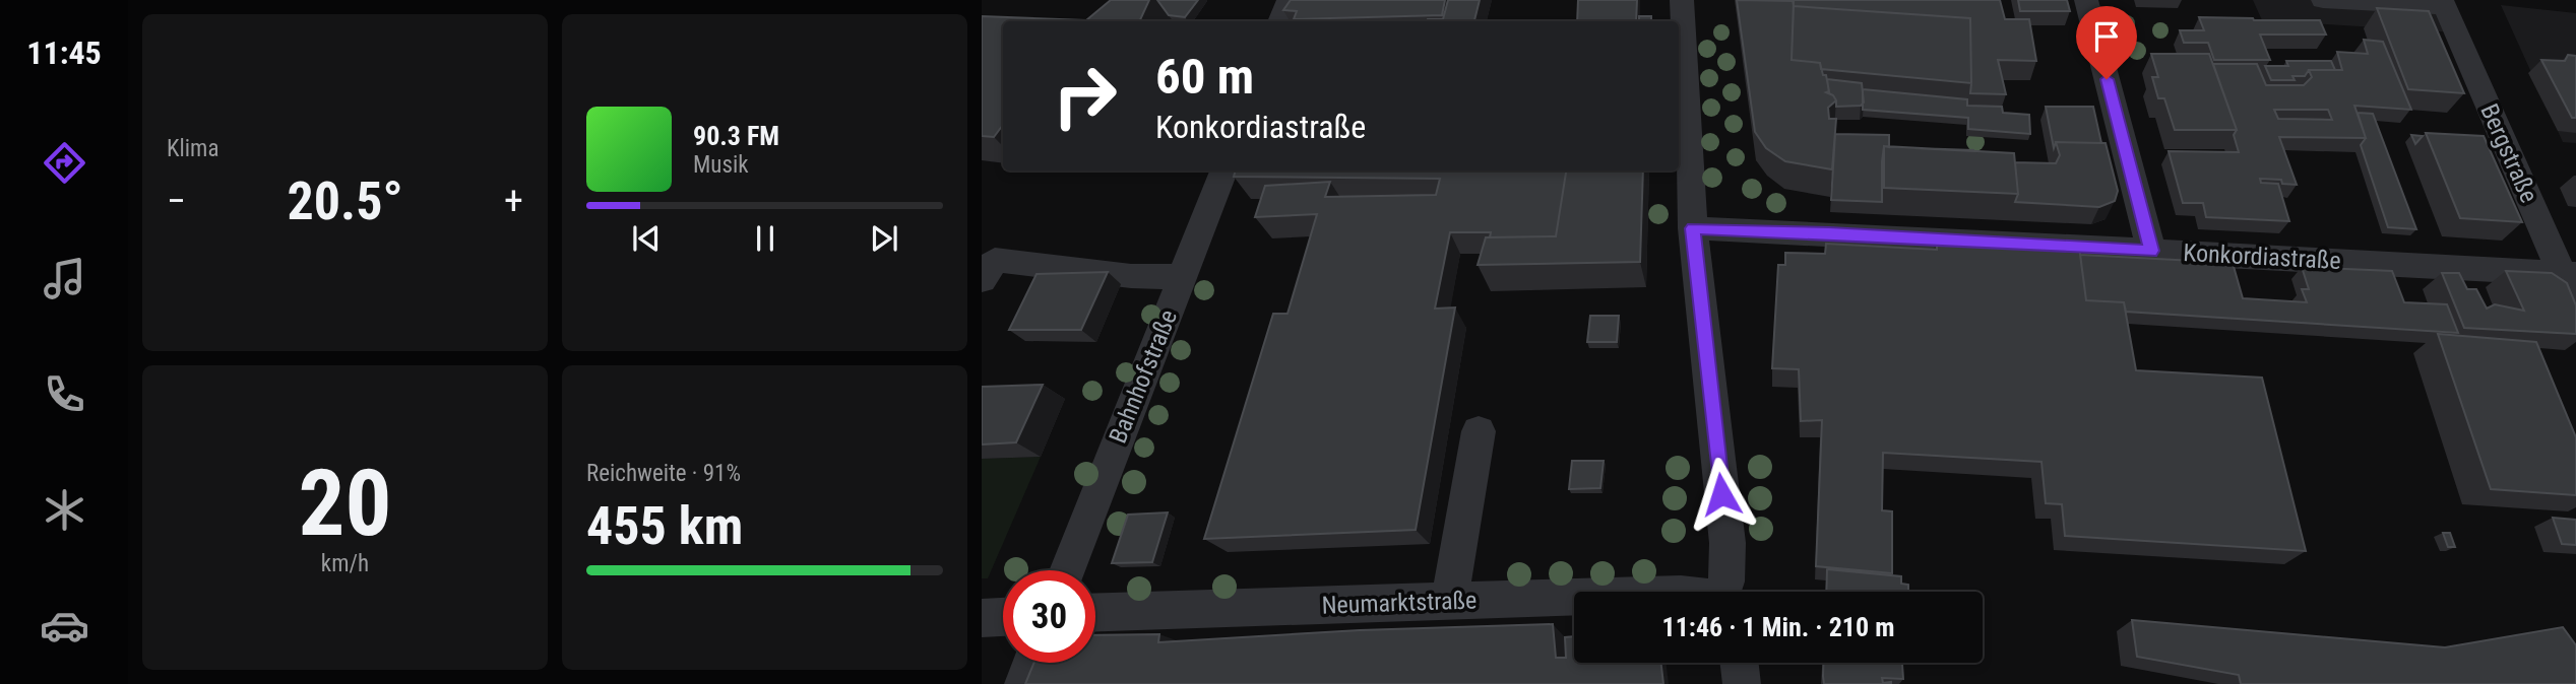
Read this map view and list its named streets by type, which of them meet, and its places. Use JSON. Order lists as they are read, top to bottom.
{
  "streets": {
    "street": [
      "Bergstraße",
      "Konkordiastraße",
      "Bahnhofstraße",
      "Neumarktstraße"
    ]
  },
  "crossings": [
    ["Bergstraße", "Konkordiastraße"]
  ],
  "page": {
    "tabs": "11:45",
    "tile": [
      "Klima",
      ["20", "km/h"],
      ["Reichweite · 91%", "455 km"]
    ],
    "turn": ["60 m", "Konkordiastraße"],
    "song": ["90.3 FM", "Musik"],
    "heat": ["−", "20.5°", "+"],
    "limit": "30",
    "trip": "11:46 · 1 Min. · 210 m"
  }
}
